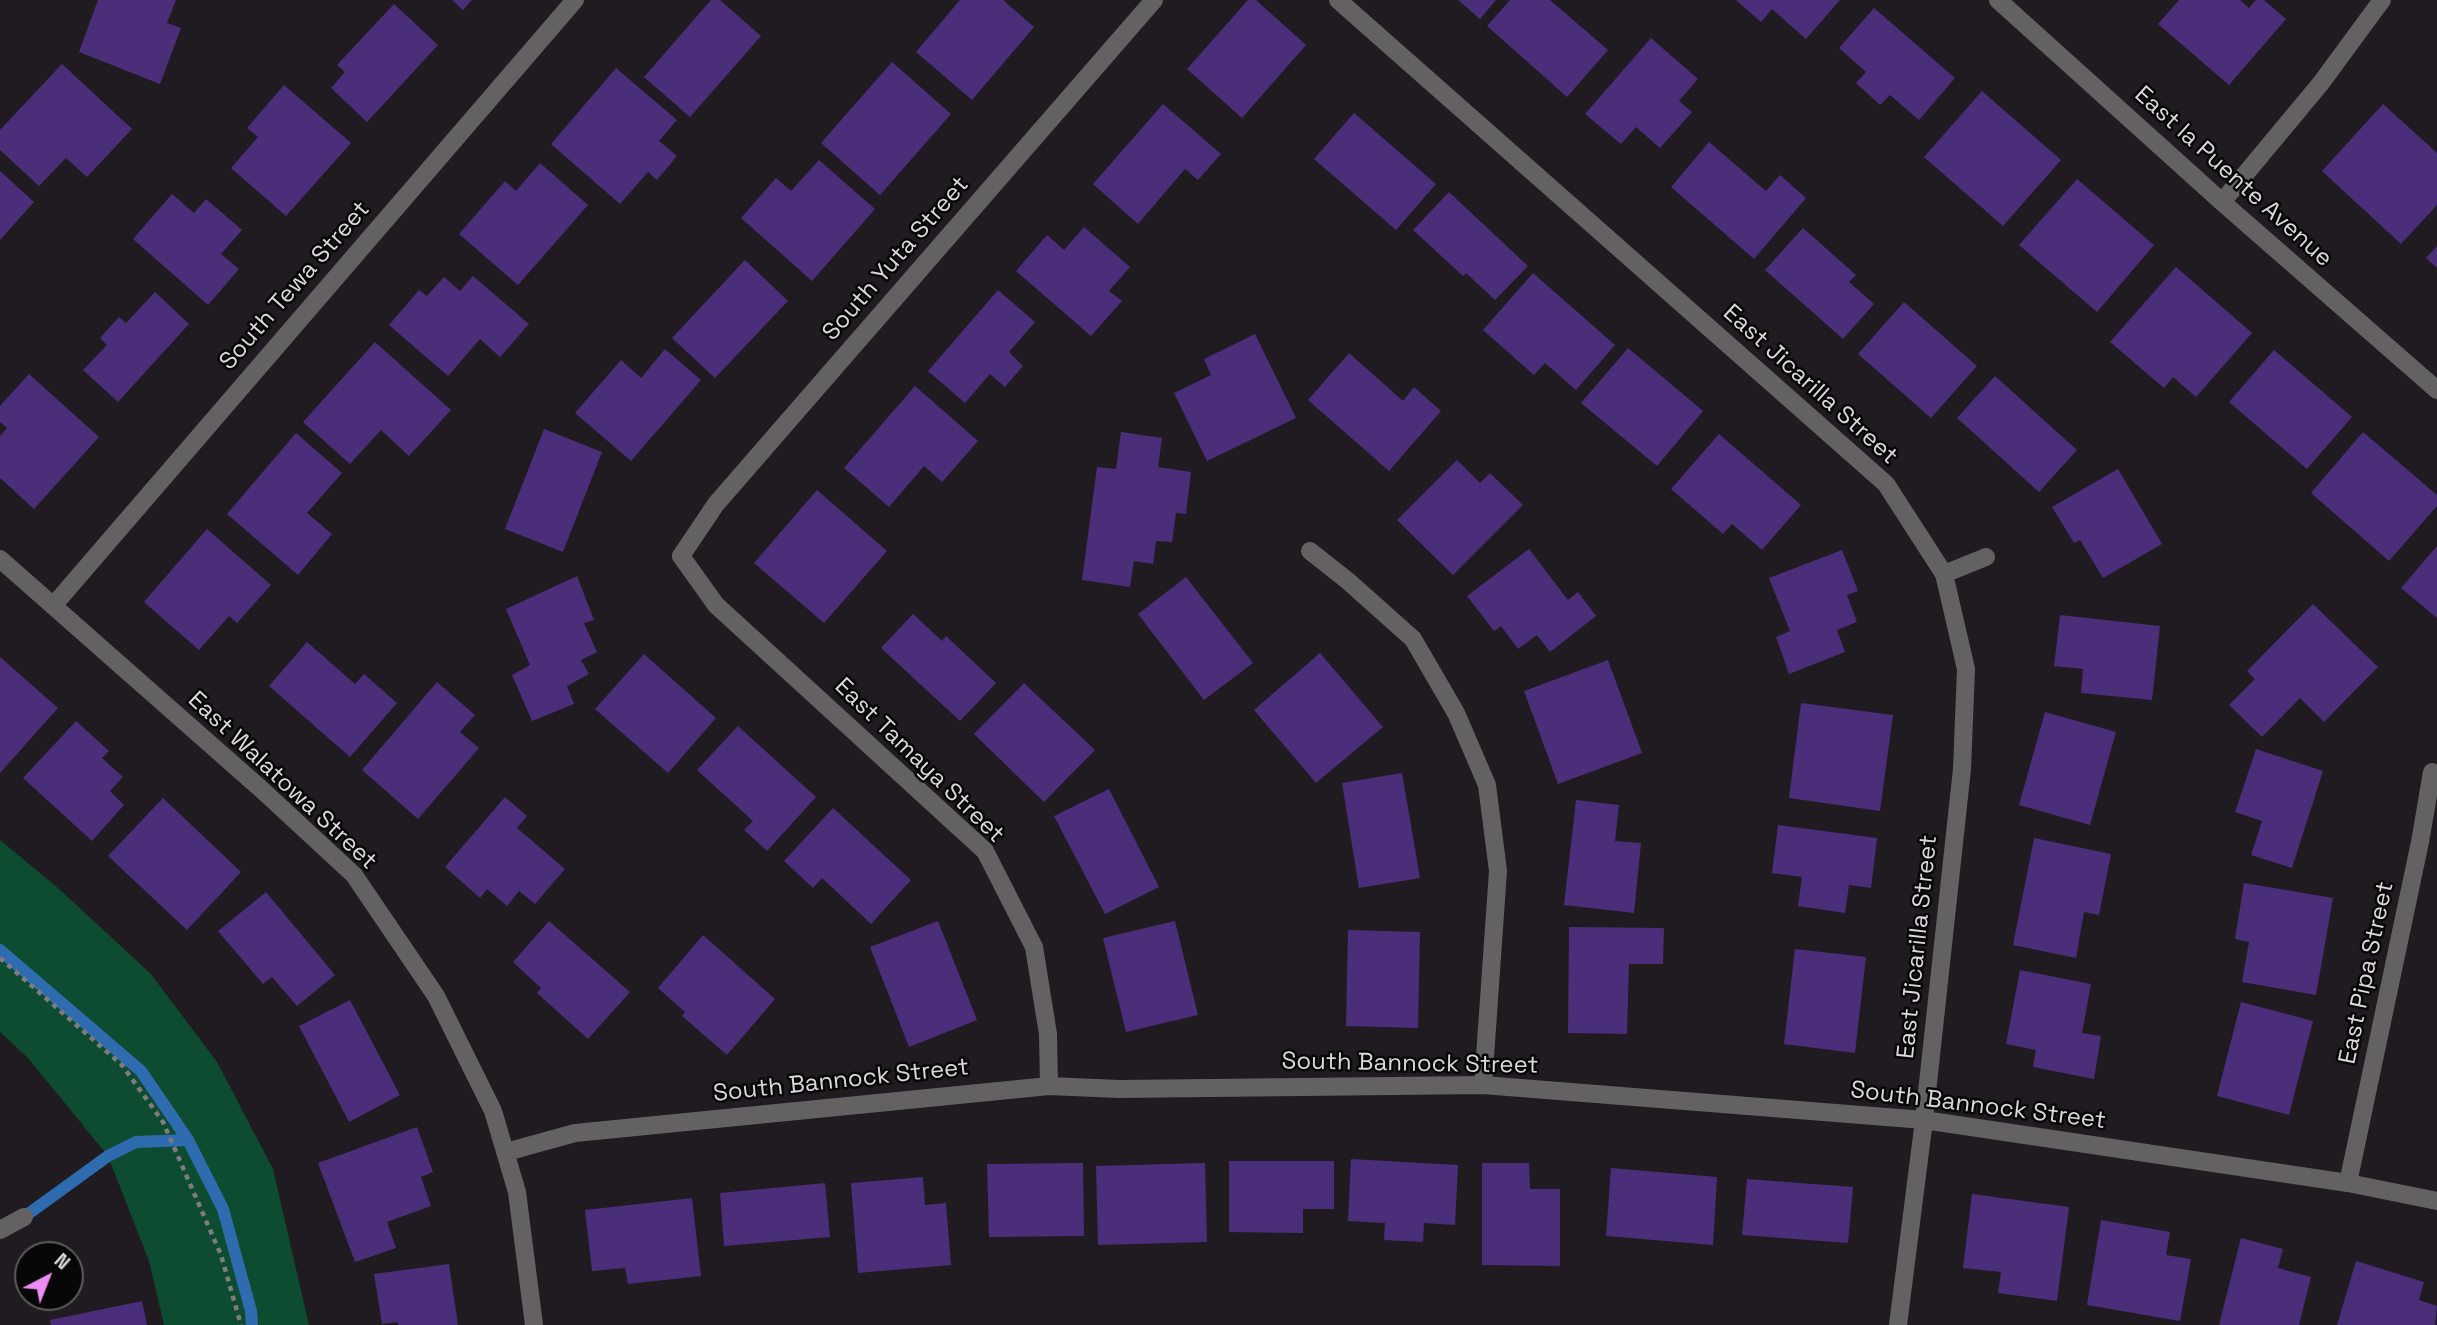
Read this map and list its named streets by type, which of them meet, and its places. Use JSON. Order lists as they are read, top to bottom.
{
  "streets": {
    "street": [
      "East la Puente Avenue",
      "South Yuta Street",
      "South Tewa Street",
      "East Jicarilla Street",
      "East Tamaya Street",
      "East Walatowa Street",
      "East Pipa Street",
      "South Bannock Street"
    ]
  },
  "crossings": [
    ["South Yuta Street", "East Tamaya Street"],
    ["South Tewa Street", "East Walatowa Street"],
    ["East Jicarilla Street", "South Bannock Street"],
    ["East Tamaya Street", "South Bannock Street"],
    ["East Walatowa Street", "South Bannock Street"],
    ["East Pipa Street", "South Bannock Street"]
  ],
  "north": "top right"
}
